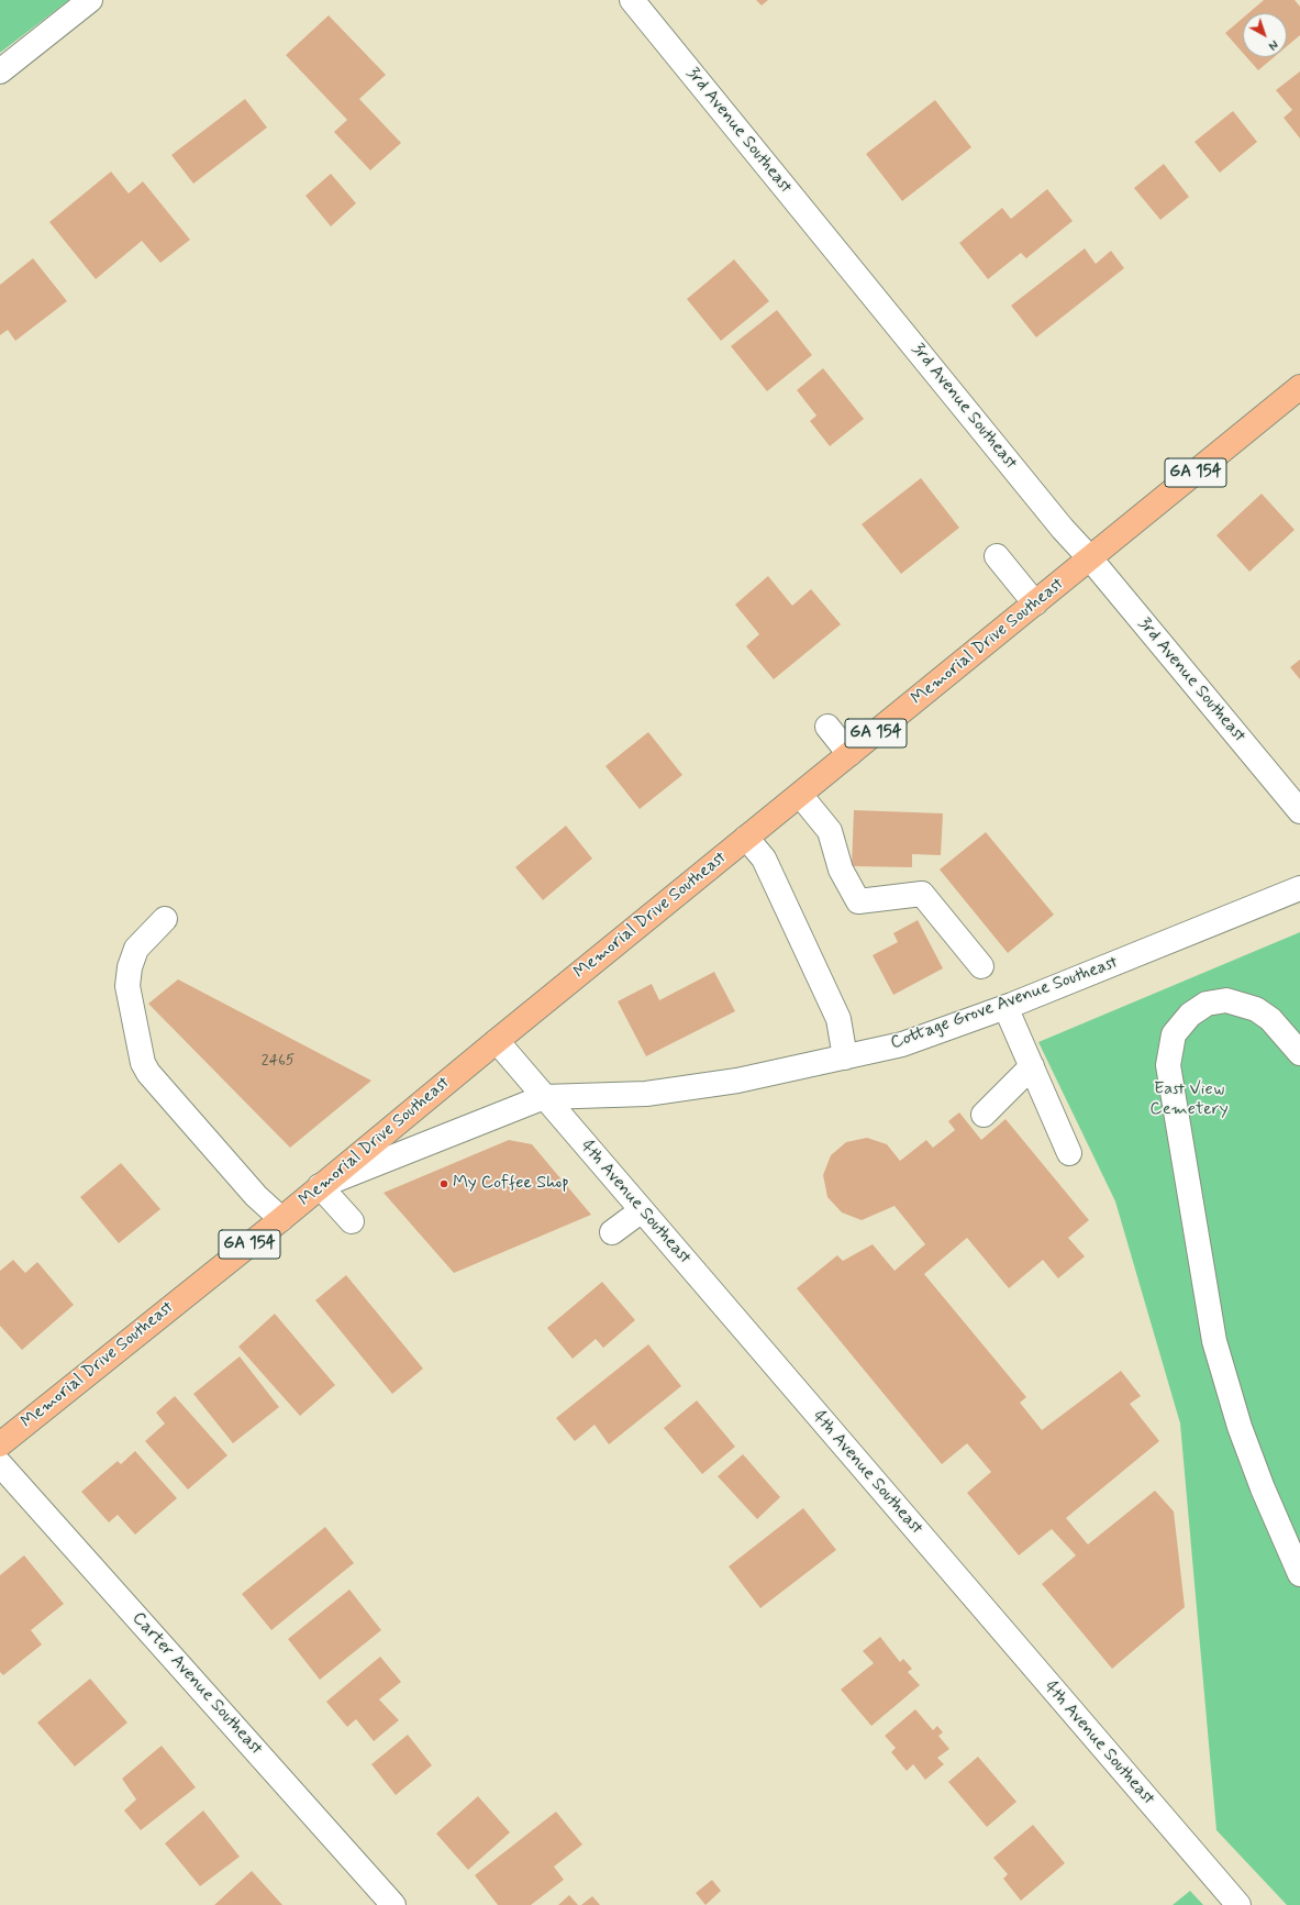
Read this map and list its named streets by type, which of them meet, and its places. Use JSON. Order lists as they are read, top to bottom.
{
  "streets": {
    "main road": ["GA 154", "Memorial Drive Southeast"],
    "street": [
      "3rd Avenue Southeast",
      "Cottage Grove Avenue Southeast",
      "4th Avenue Southeast",
      "Carter Avenue Southeast"
    ]
  },
  "crossings": [
    ["3rd Avenue Southeast", "Memorial Drive Southeast"],
    ["Memorial Drive Southeast", "Cottage Grove Avenue Southeast"],
    ["Memorial Drive Southeast", "4th Avenue Southeast"],
    ["Cottage Grove Avenue Southeast", "4th Avenue Southeast"]
  ],
  "parks": ["East View Cemetery"],
  "places": ["My Coffee Shop"],
  "house_numbers": ["2465"],
  "north": "bottom right"
}
